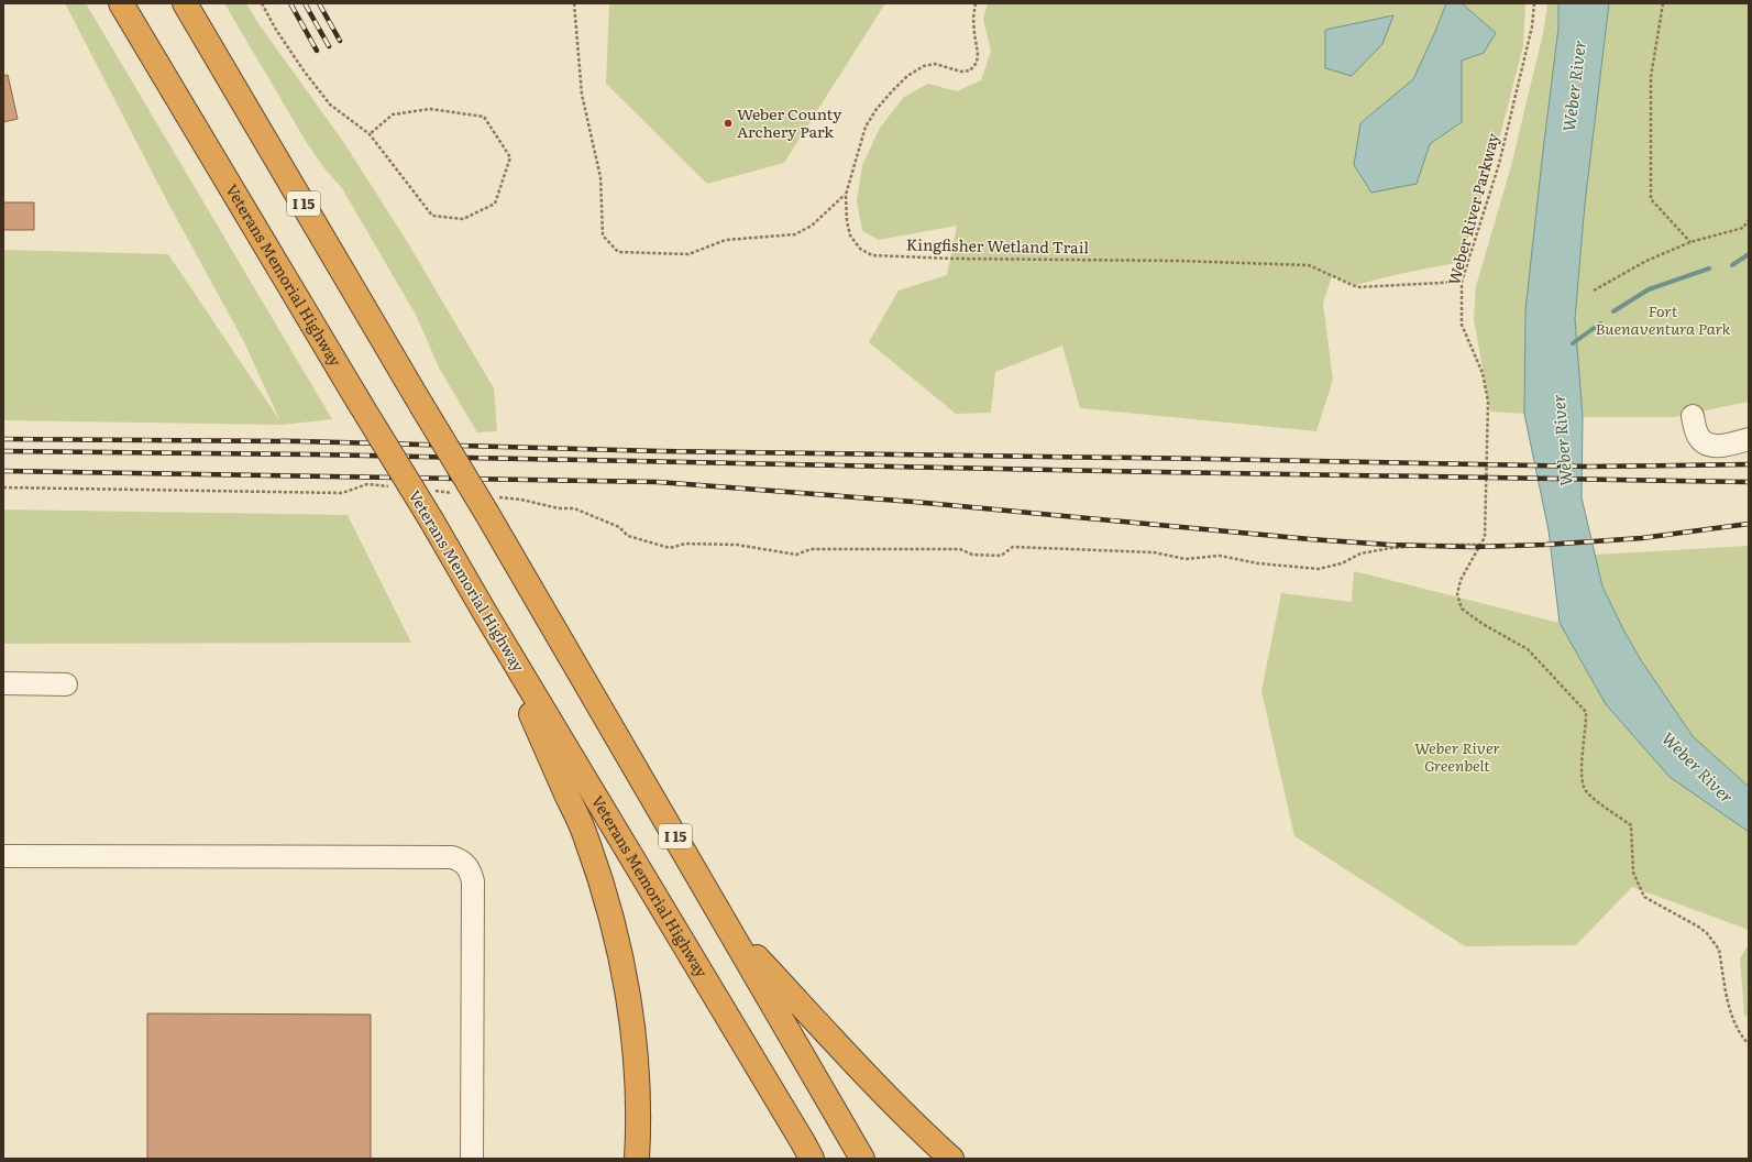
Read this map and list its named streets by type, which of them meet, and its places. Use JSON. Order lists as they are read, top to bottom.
{
  "streets": {
    "highway": ["I 15", "Veterans Memorial Highway"],
    "path": ["Weber River Parkway", "Kingfisher Wetland Trail"]
  },
  "crossings": [
    ["Weber River Parkway", "Kingfisher Wetland Trail"]
  ],
  "water": ["Weber River"],
  "parks": ["Fort Buenaventura Park", "Weber River Greenbelt"],
  "places": ["Weber County Archery Park"]
}
